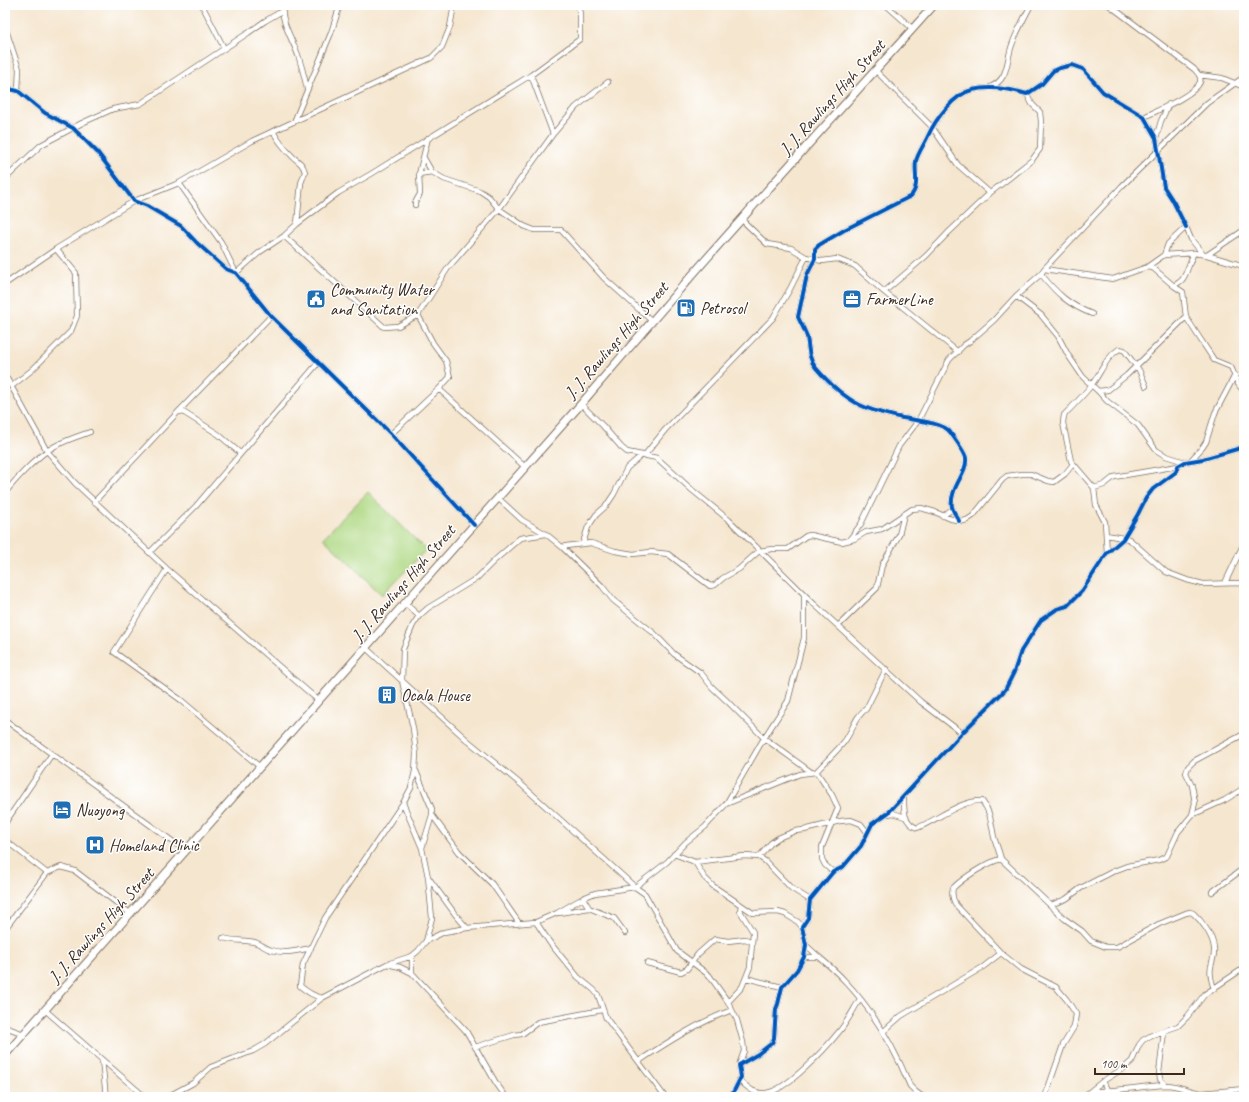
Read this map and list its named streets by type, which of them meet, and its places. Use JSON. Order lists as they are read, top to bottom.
{
  "streets": {
    "main road": ["J. J. Rawlings High Street"]
  },
  "places": {
    "public building": ["Community Water and Sanitation"],
    "office": ["FarmerLine"],
    "fuel station": ["Petrosol"],
    "building": ["Ocala House"],
    "hotel": ["Nuoyong"],
    "hospital": ["Homeland Clinic"]
  },
  "scale_bar": "100 m"
}
